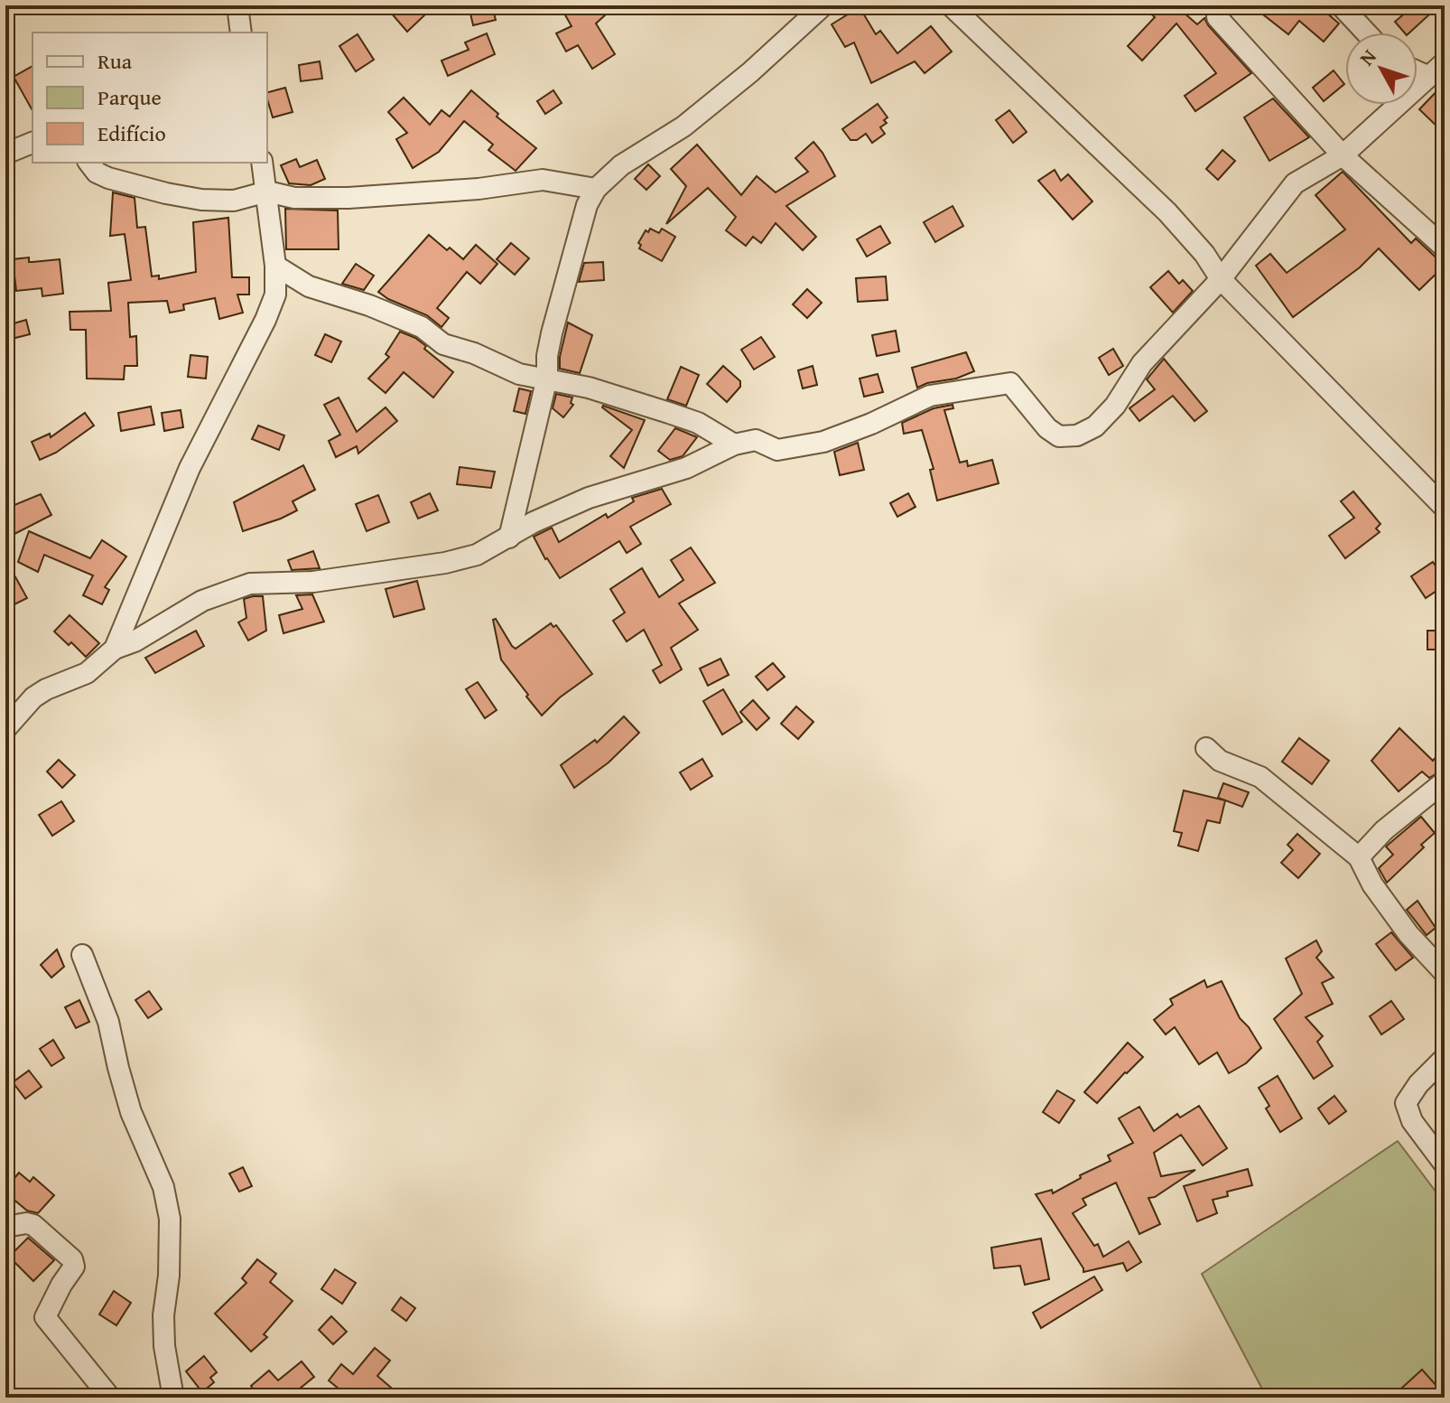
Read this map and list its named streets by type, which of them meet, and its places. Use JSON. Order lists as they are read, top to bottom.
{
  "legend": ["Rua", "Parque", "Edifício"],
  "north": "top left"
}
